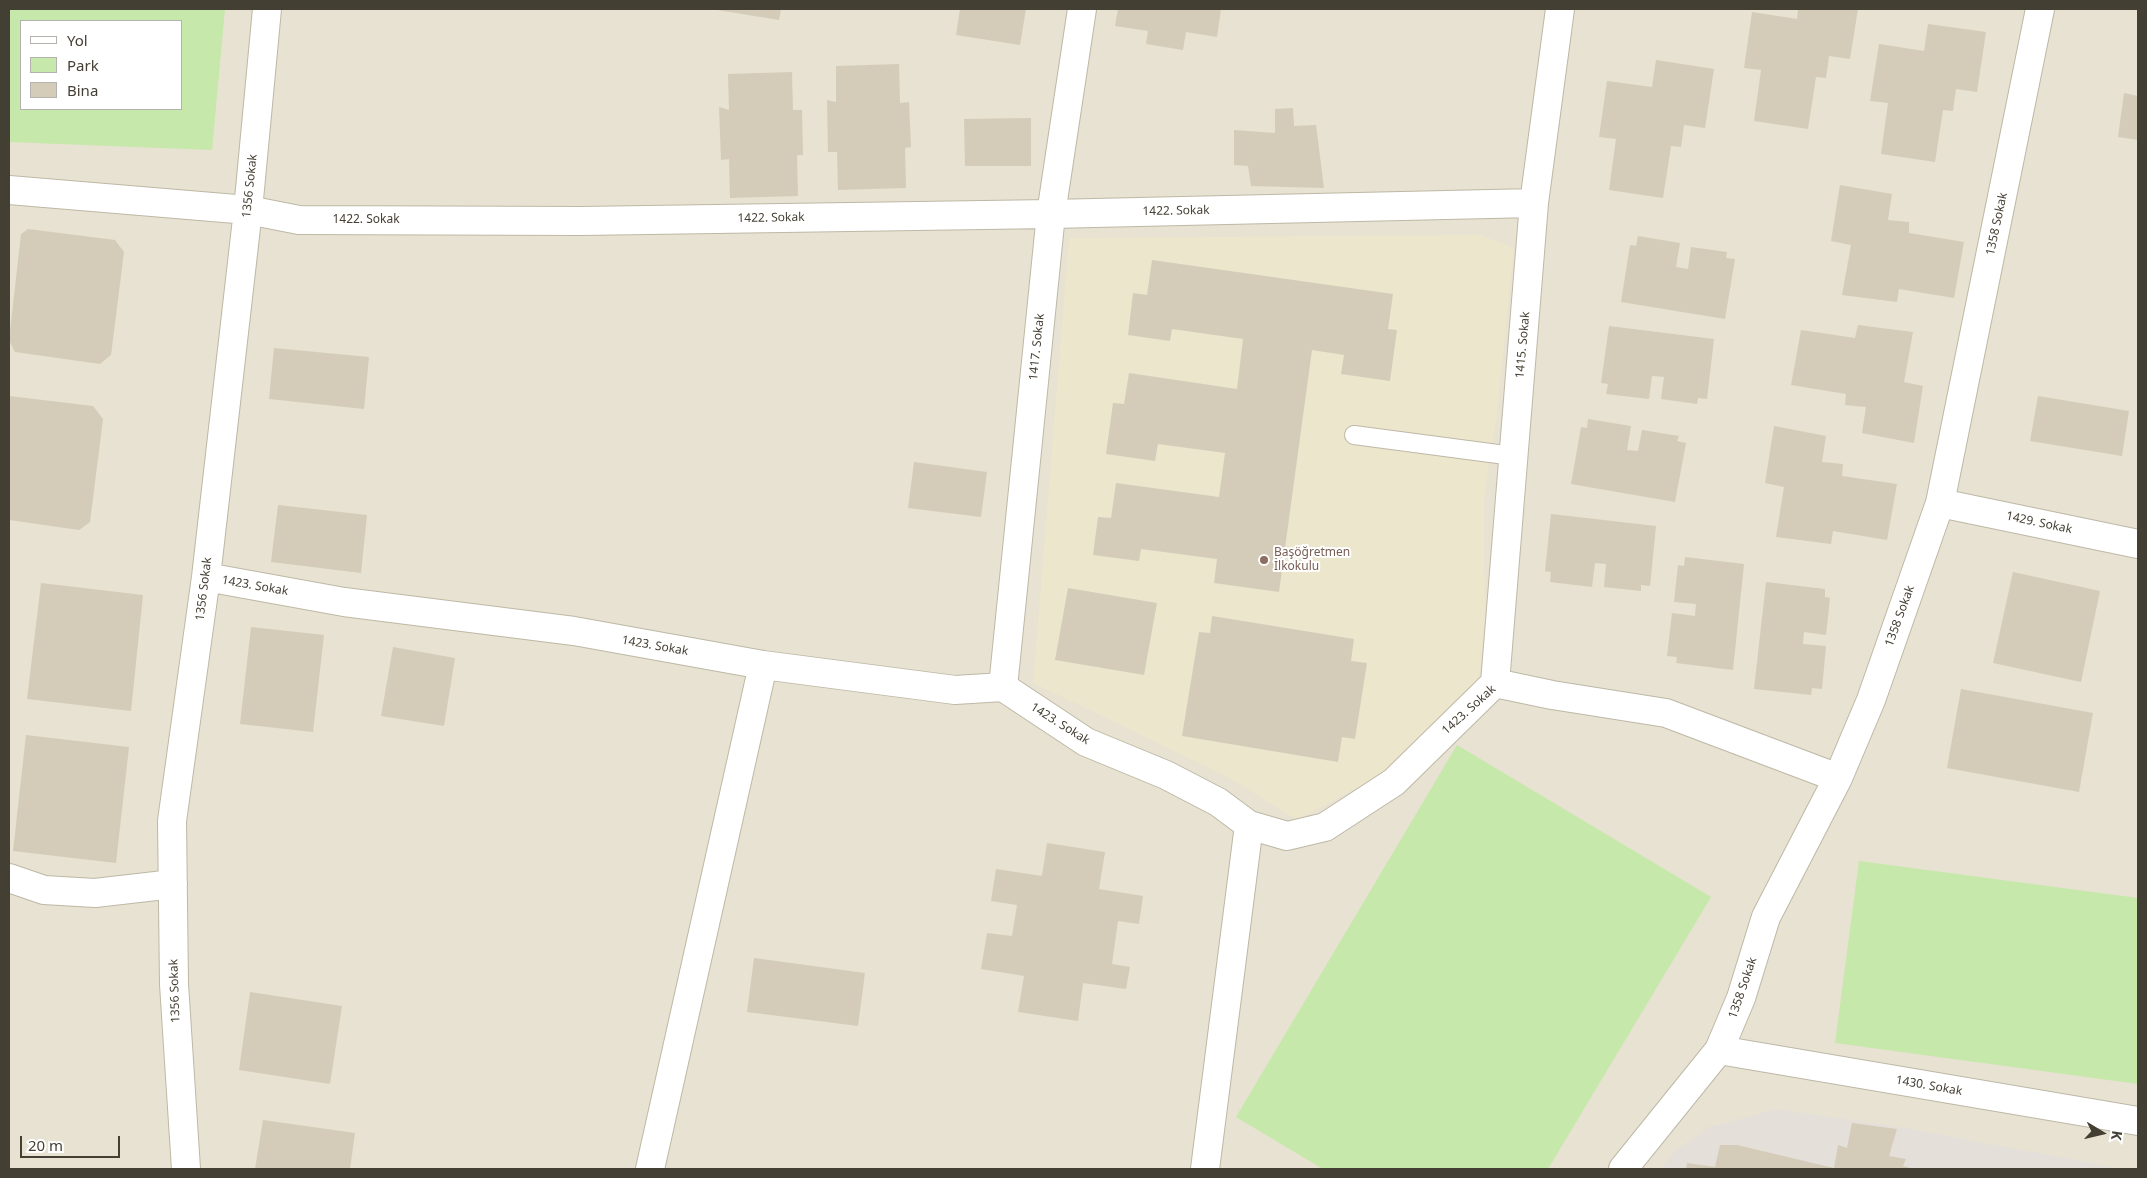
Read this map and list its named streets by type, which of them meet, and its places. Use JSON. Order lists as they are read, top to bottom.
{
  "streets": {
    "street": [
      "1356 Sokak",
      "1422. Sokak",
      "1358 Sokak",
      "1415. Sokak",
      "1417. Sokak",
      "1429. Sokak",
      "1423. Sokak",
      "1430. Sokak"
    ]
  },
  "crossings": [
    ["1356 Sokak", "1422. Sokak"],
    ["1356 Sokak", "1423. Sokak"],
    ["1422. Sokak", "1415. Sokak"],
    ["1422. Sokak", "1417. Sokak"],
    ["1358 Sokak", "1429. Sokak"],
    ["1358 Sokak", "1423. Sokak"],
    ["1358 Sokak", "1430. Sokak"],
    ["1415. Sokak", "1423. Sokak"],
    ["1417. Sokak", "1423. Sokak"]
  ],
  "places": ["Başöğretmen İlkokulu"],
  "legend": ["Yol", "Park", "Bina"],
  "scale_bar": "20 m",
  "north": "right"
}
